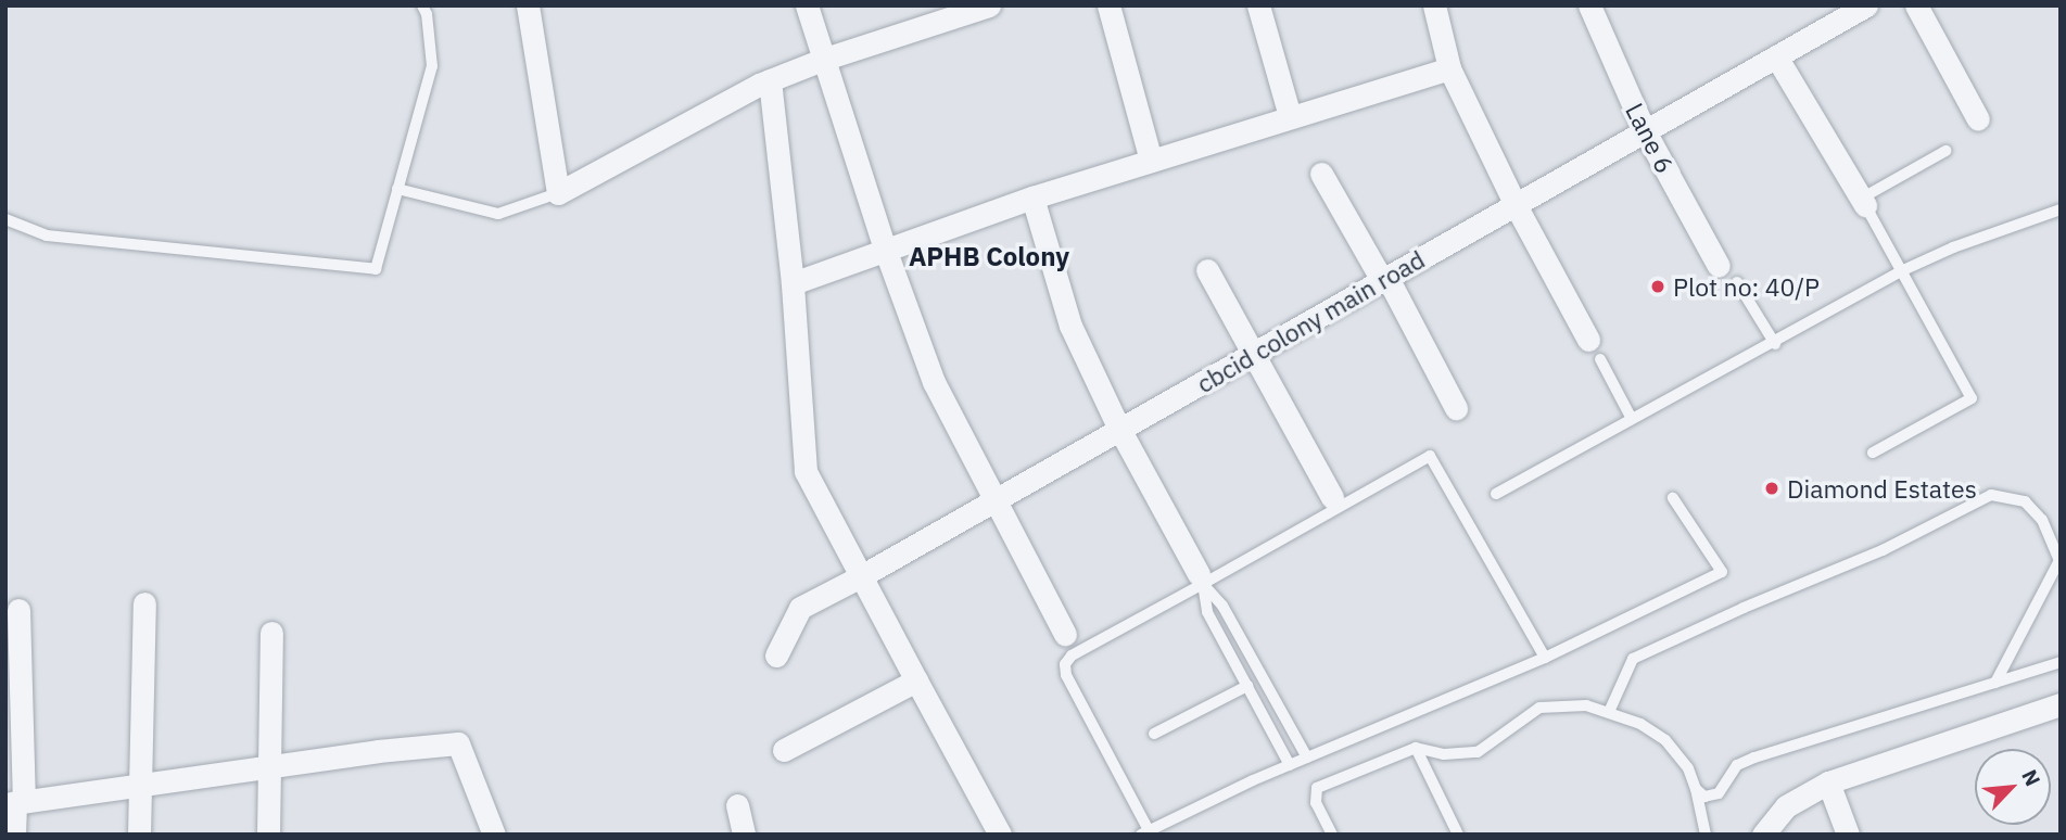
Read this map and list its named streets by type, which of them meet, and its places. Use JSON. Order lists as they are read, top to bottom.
{
  "streets": {
    "street": ["Lane 6", "cbcid colony main road"]
  },
  "crossings": [
    ["Lane 6", "cbcid colony main road"]
  ],
  "districts": ["APHB Colony"],
  "places": ["Plot no: 40/P", "Diamond Estates"],
  "north": "top right"
}
